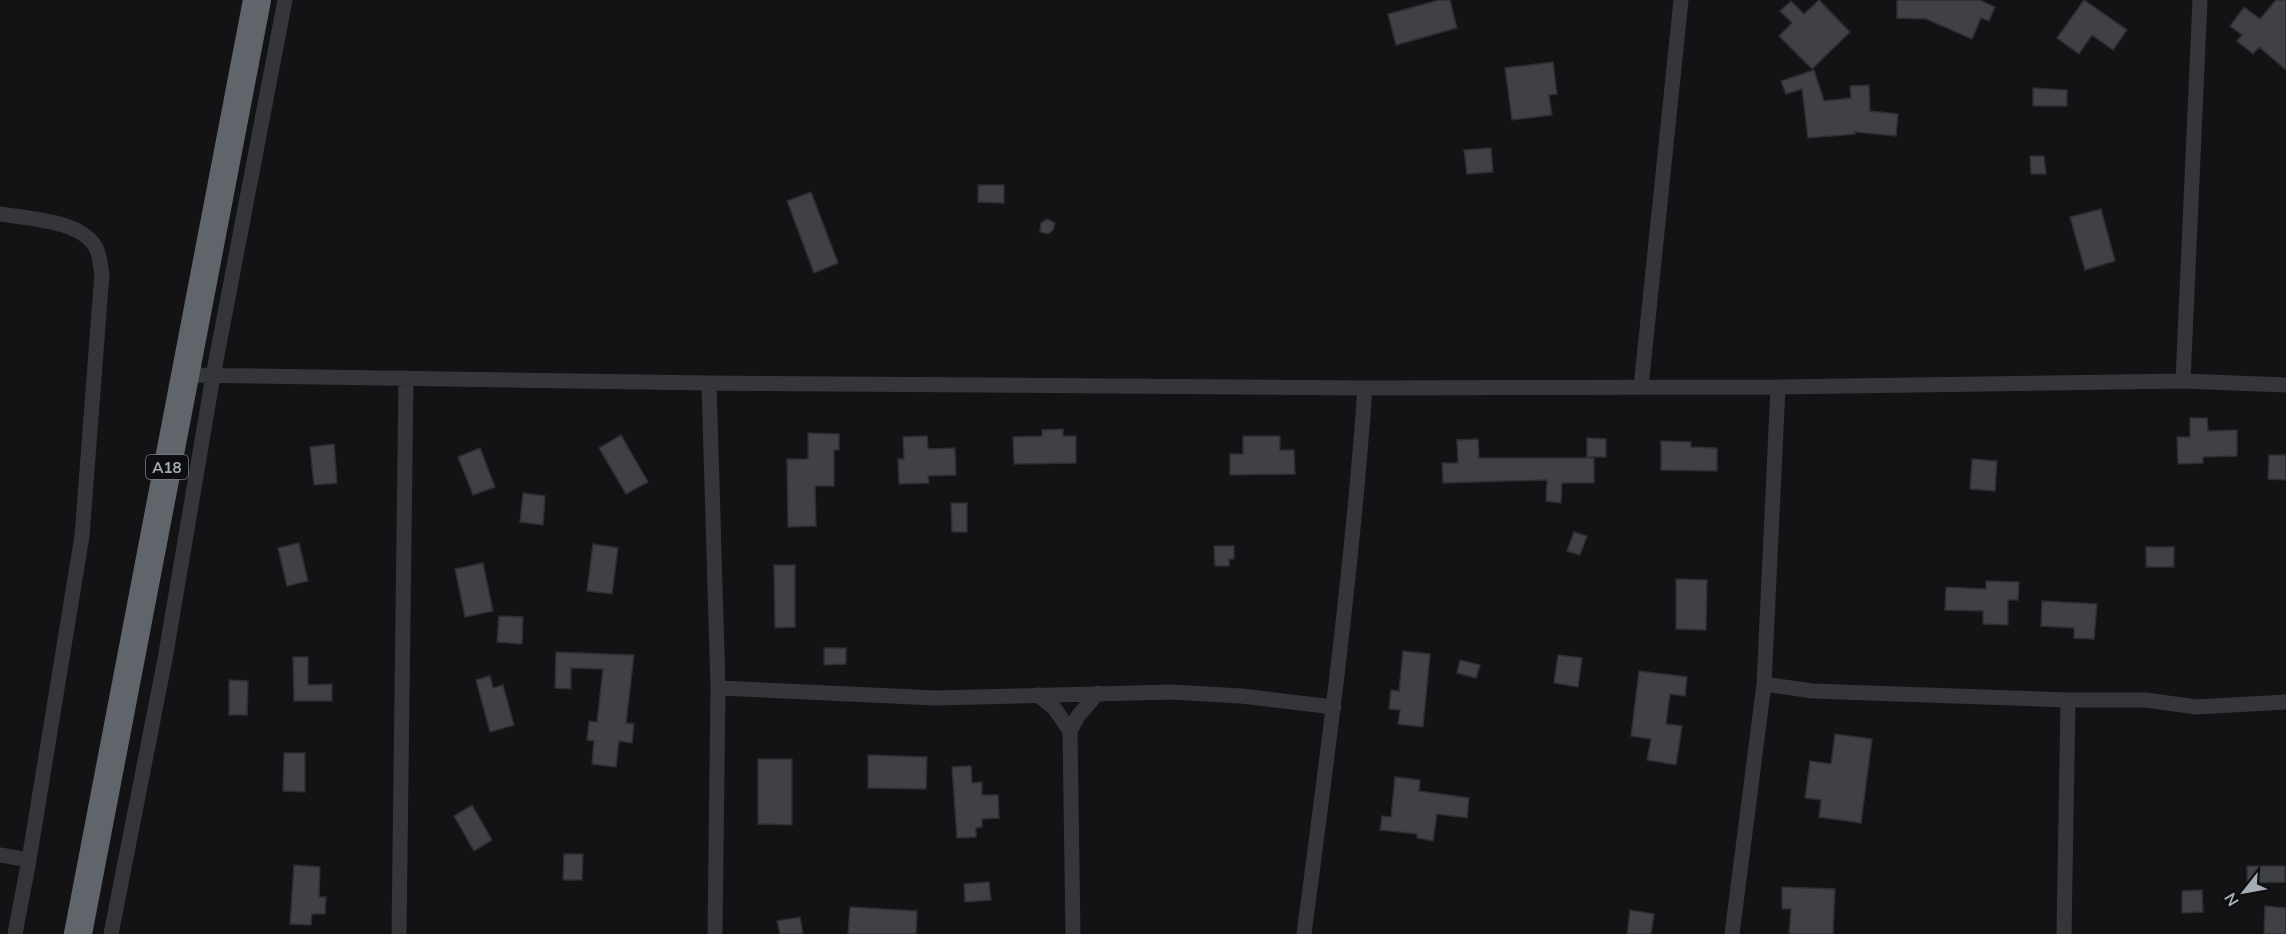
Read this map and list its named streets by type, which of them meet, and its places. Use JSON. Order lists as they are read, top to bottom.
{
  "streets": {
    "highway": ["A18"]
  },
  "north": "bottom left"
}
